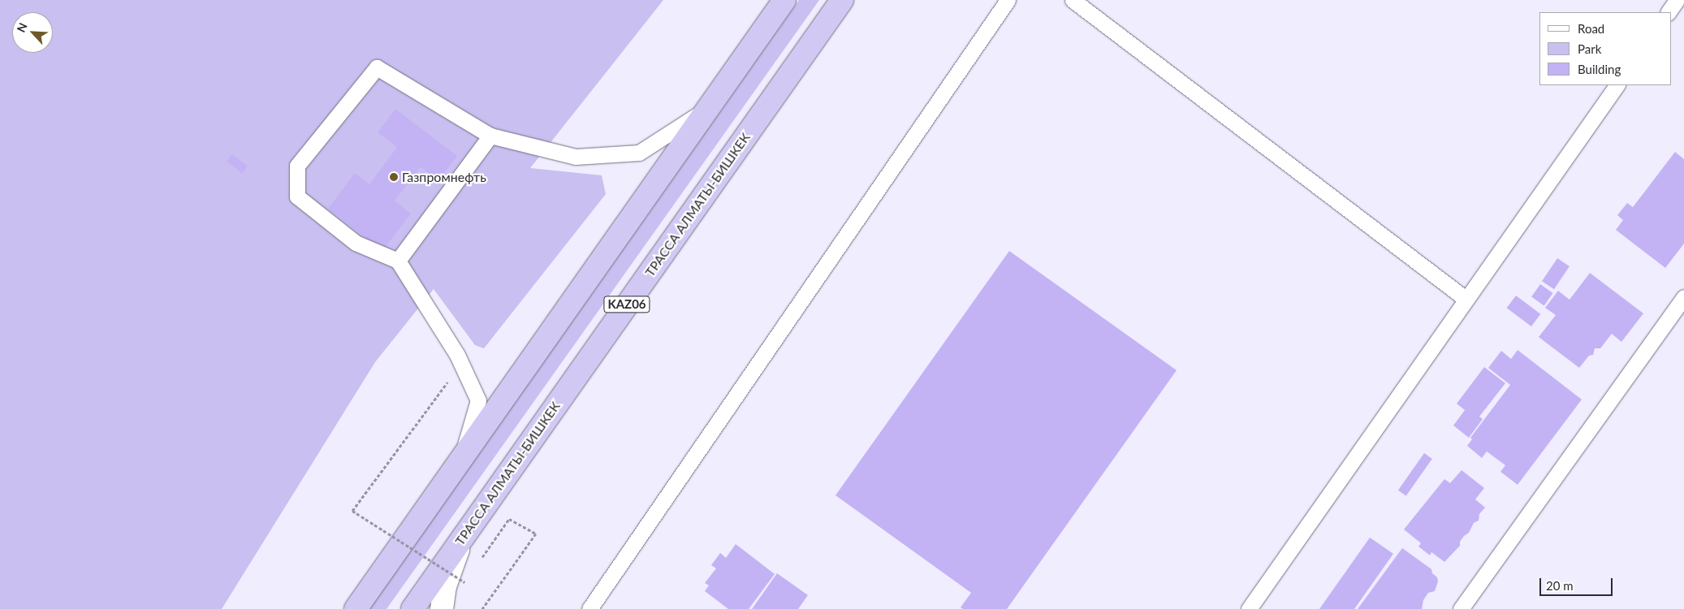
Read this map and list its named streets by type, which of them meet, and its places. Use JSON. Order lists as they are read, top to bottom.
{
  "streets": {
    "highway": ["ТРАССА АЛМАТЫ-БИШКЕК", "KАZ06"]
  },
  "places": ["Газпромнефть"],
  "legend": ["Road", "Park", "Building"],
  "scale_bar": "20 m",
  "north": "top left"
}
